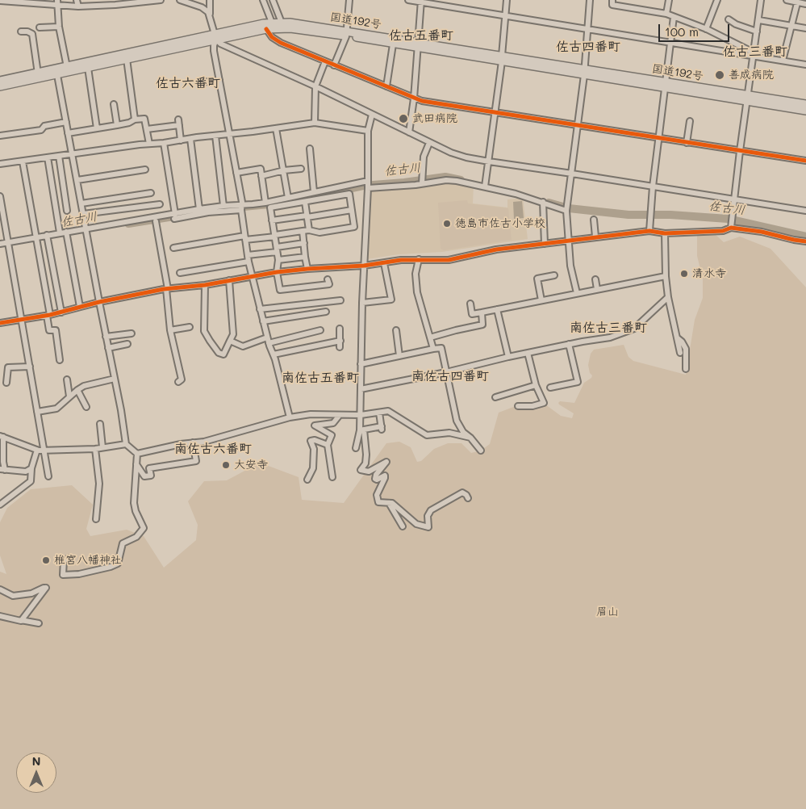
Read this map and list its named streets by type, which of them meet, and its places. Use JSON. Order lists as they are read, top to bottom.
{
  "streets": {
    "highway": ["国道192号"]
  },
  "districts": [
    "佐古五番町",
    "佐古四番町",
    "佐古三番町",
    "佐古六番町",
    "南佐古三番町",
    "南佐古四番町",
    "南佐古五番町",
    "南佐古六番町"
  ],
  "water": ["佐古川"],
  "parks": ["眉山"],
  "places": [
    "善成病院",
    "武田病院",
    "徳島市佐古小学校",
    "清水寺",
    "大安寺",
    "椎宮八幡神社"
  ],
  "scale_bar": "100 m",
  "north": "top"
}
